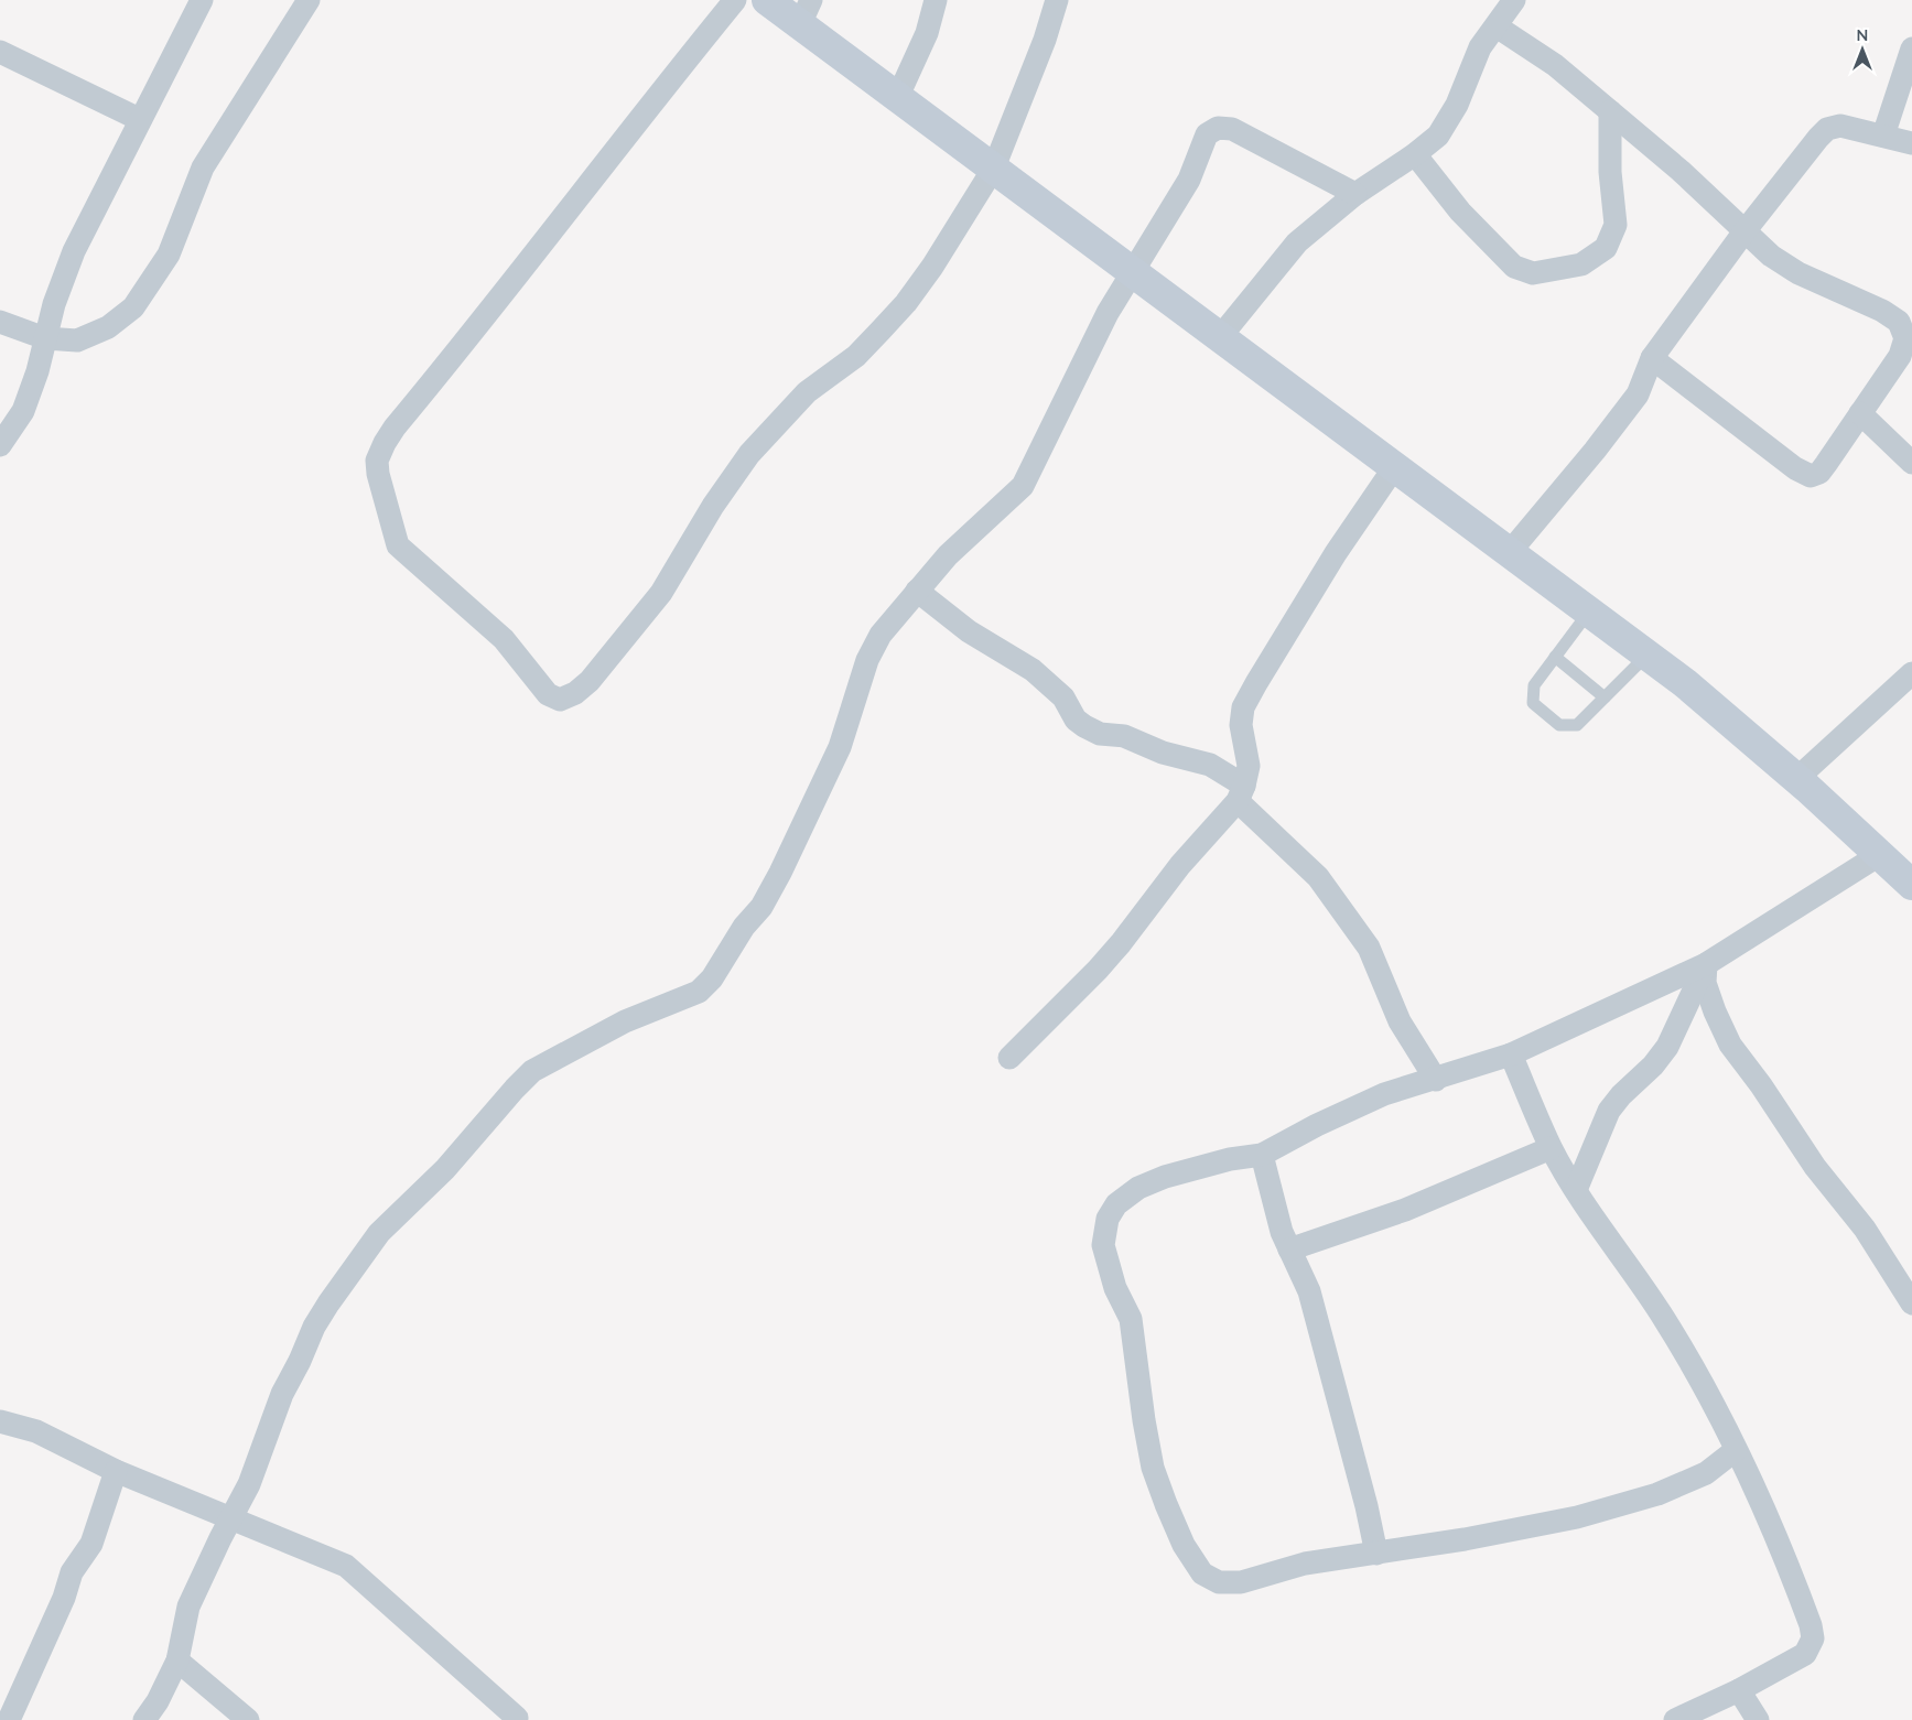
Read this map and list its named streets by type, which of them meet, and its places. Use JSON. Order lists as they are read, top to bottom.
{
  "north": "top"
}
